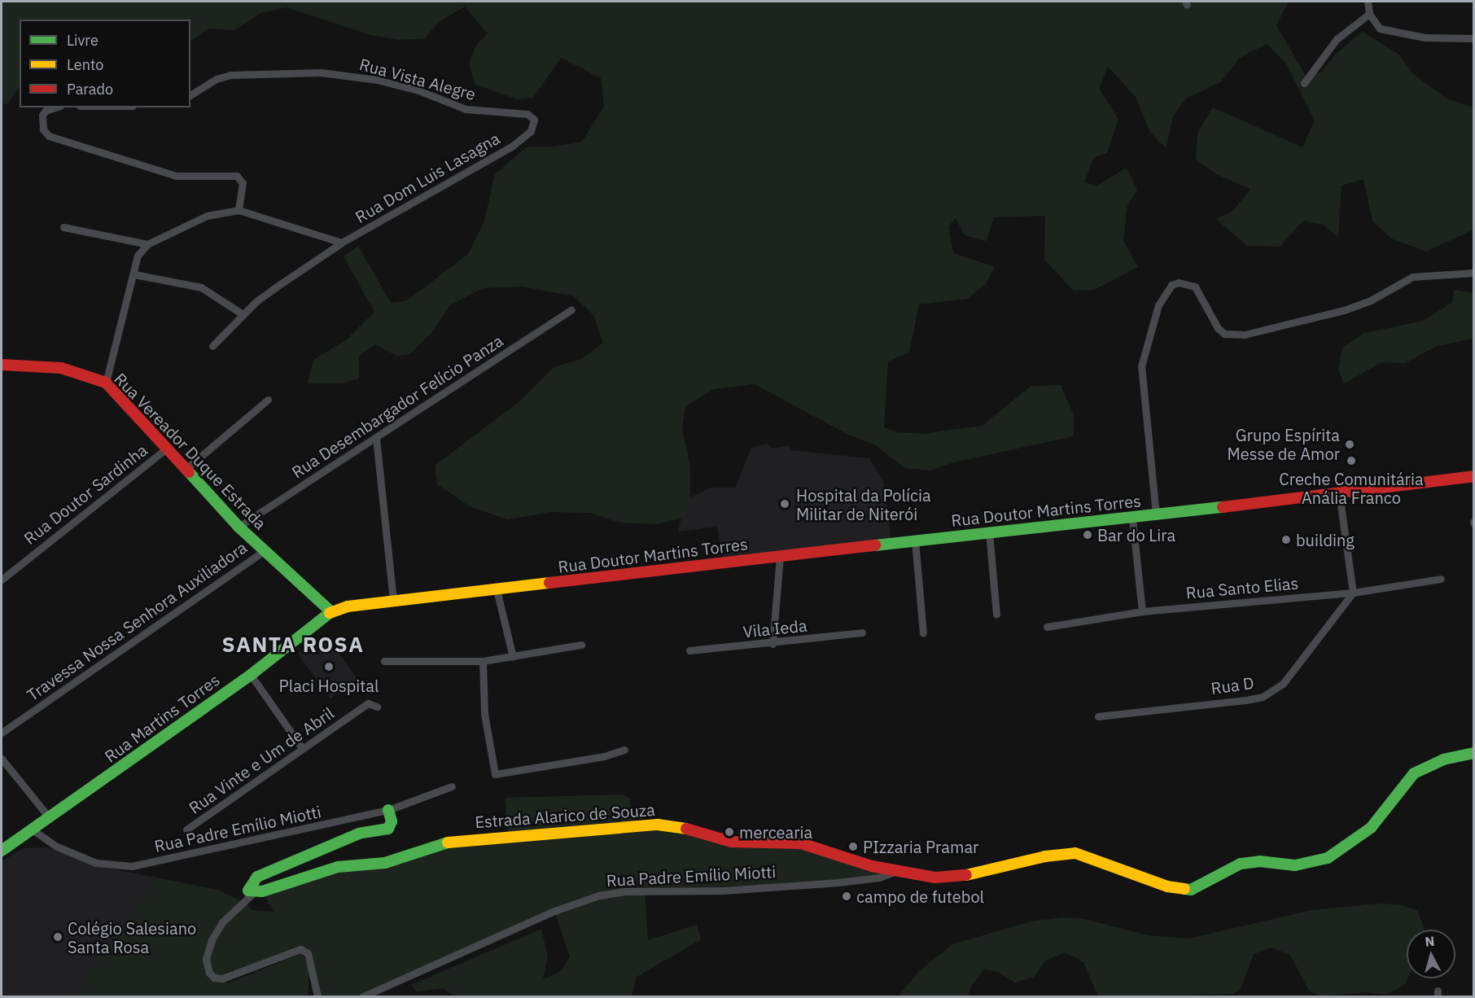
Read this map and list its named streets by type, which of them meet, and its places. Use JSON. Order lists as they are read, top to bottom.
{
  "streets": {
    "street": [
      "Rua Vista Alegre",
      "Rua Dom Luis Lasagna",
      "Rua Desembargador Felício Panza",
      "Rua Vereador Duque Estrada",
      "Rua Doutor Sardinha",
      "Rua Doutor Martins Torres",
      "Rua Santo Elias",
      "Travessa Nossa Senhora Auxiliadora",
      "Vila Ieda",
      "Rua D",
      "Rua Martins Torres",
      "Rua Vinte e Um de Abril",
      "Estrada Alarico de Souza",
      "Rua Padre Emílio Miotti"
    ]
  },
  "crossings": [
    ["Rua Vista Alegre", "Rua Dom Luis Lasagna"],
    ["Rua Desembargador Felício Panza", "Rua Vereador Duque Estrada"],
    ["Rua Vereador Duque Estrada", "Rua Doutor Sardinha"],
    ["Rua Vereador Duque Estrada", "Rua Doutor Martins Torres"],
    ["Rua Vereador Duque Estrada", "Travessa Nossa Senhora Auxiliadora"],
    ["Rua Vereador Duque Estrada", "Rua Martins Torres"],
    ["Rua Doutor Martins Torres", "Rua Martins Torres"],
    ["Rua Santo Elias", "Rua D"],
    ["Rua Martins Torres", "Rua Padre Emílio Miotti"],
    ["Estrada Alarico de Souza", "Rua Padre Emílio Miotti"]
  ],
  "districts": ["SANTA ROSA"],
  "places": [
    "Grupo Espírita Messe de Amor",
    "Creche Comunitária Anália Franco",
    "Hospital da Polícia Militar de Niterói",
    "Bar do Lira",
    "building",
    "Placi Hospital",
    "mercearia",
    "PIzzaria Pramar",
    "campo de futebol",
    "Colégio Salesiano Santa Rosa"
  ],
  "legend": ["Livre", "Lento", "Parado"],
  "north": "top"
}
